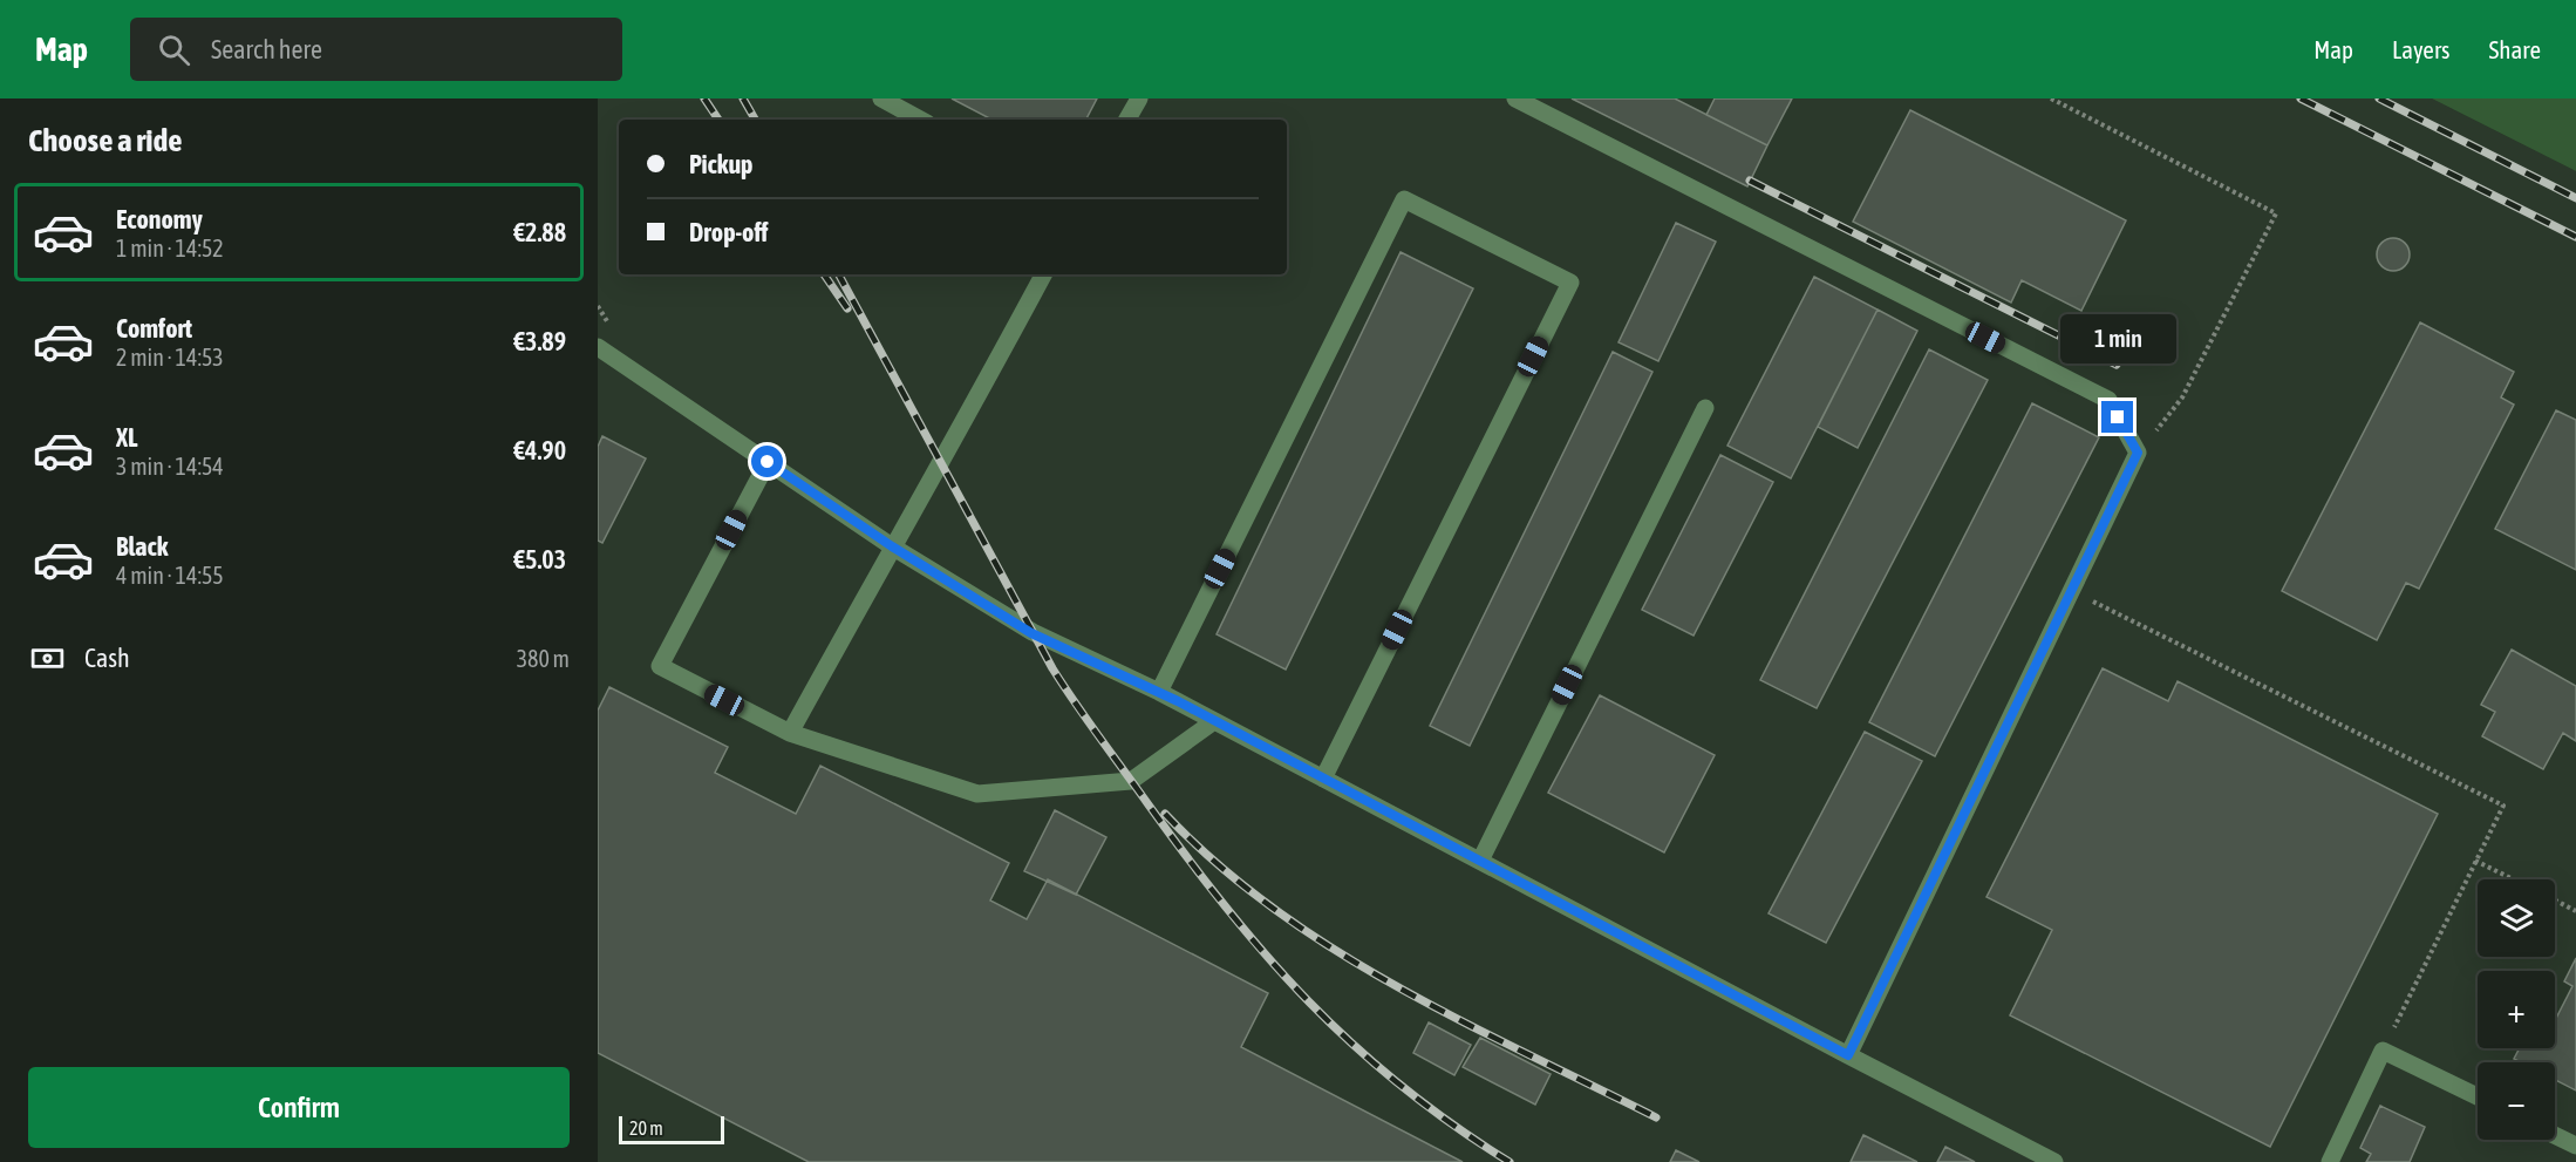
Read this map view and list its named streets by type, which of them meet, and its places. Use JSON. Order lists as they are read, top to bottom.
{
  "scale_bar": "20 m",
  "page": {
    "header": "Map",
    "search": "Search here",
    "nav": ["Map", "Layers", "Share"],
    "heading": "Choose a ride",
    "banner": ["Pickup", "Drop-off"],
    "list": [
      {
        "name": "Economy",
        "note": "1 min · 14:52",
        "value": "€2.88"
      },
      {
        "name": "Comfort",
        "note": "2 min · 14:53",
        "value": "€3.89"
      },
      {
        "name": "XL",
        "note": "3 min · 14:54",
        "value": "€4.90"
      },
      {
        "name": "Black",
        "note": "4 min · 14:55",
        "value": "€5.03"
      }
    ],
    "bubble": "1 min",
    "pay": ["Cash", "380 m"],
    "map_buttons": ["+", "−"],
    "buttons": "Confirm",
    "scale": "20 m"
  }
}
